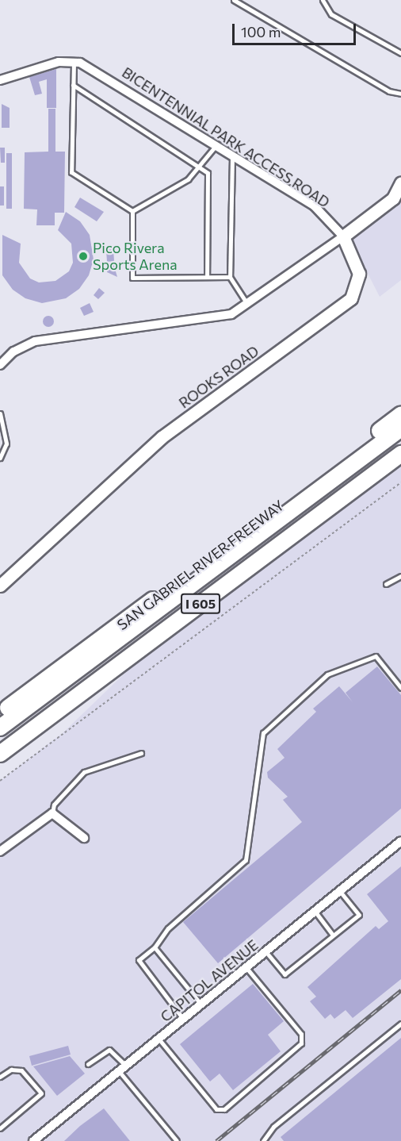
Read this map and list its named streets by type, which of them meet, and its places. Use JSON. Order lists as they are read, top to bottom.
{
  "streets": {
    "highway": ["SAN GABRIEL RIVER FREEWAY", "I 605"],
    "street": ["BICENTENNIAL PARK ACCESS ROAD", "ROOKS ROAD", "CAPITOL AVENUE"]
  },
  "crossings": [
    ["BICENTENNIAL PARK ACCESS ROAD", "ROOKS ROAD"]
  ],
  "places": ["Pico Rivera Sports Arena"],
  "scale_bar": "100 m"
}
